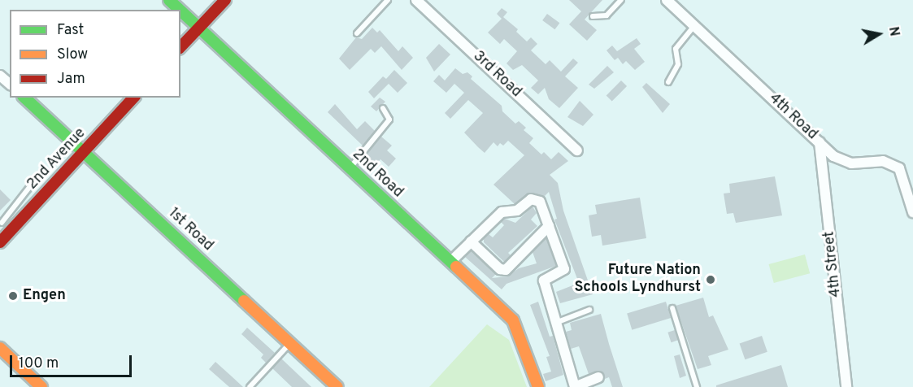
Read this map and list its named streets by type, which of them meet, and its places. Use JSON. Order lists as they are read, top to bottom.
{
  "streets": {
    "street": [
      "3rd Road",
      "4th Road",
      "2nd Avenue",
      "2nd Road",
      "1st Road",
      "4th Street"
    ]
  },
  "crossings": [
    ["4th Road", "4th Street"],
    ["2nd Avenue", "1st Road"]
  ],
  "places": ["Future Nation Schools Lyndhurst", "Engen"],
  "legend": ["Fast", "Slow", "Jam"],
  "scale_bar": "100 m",
  "north": "right"
}
